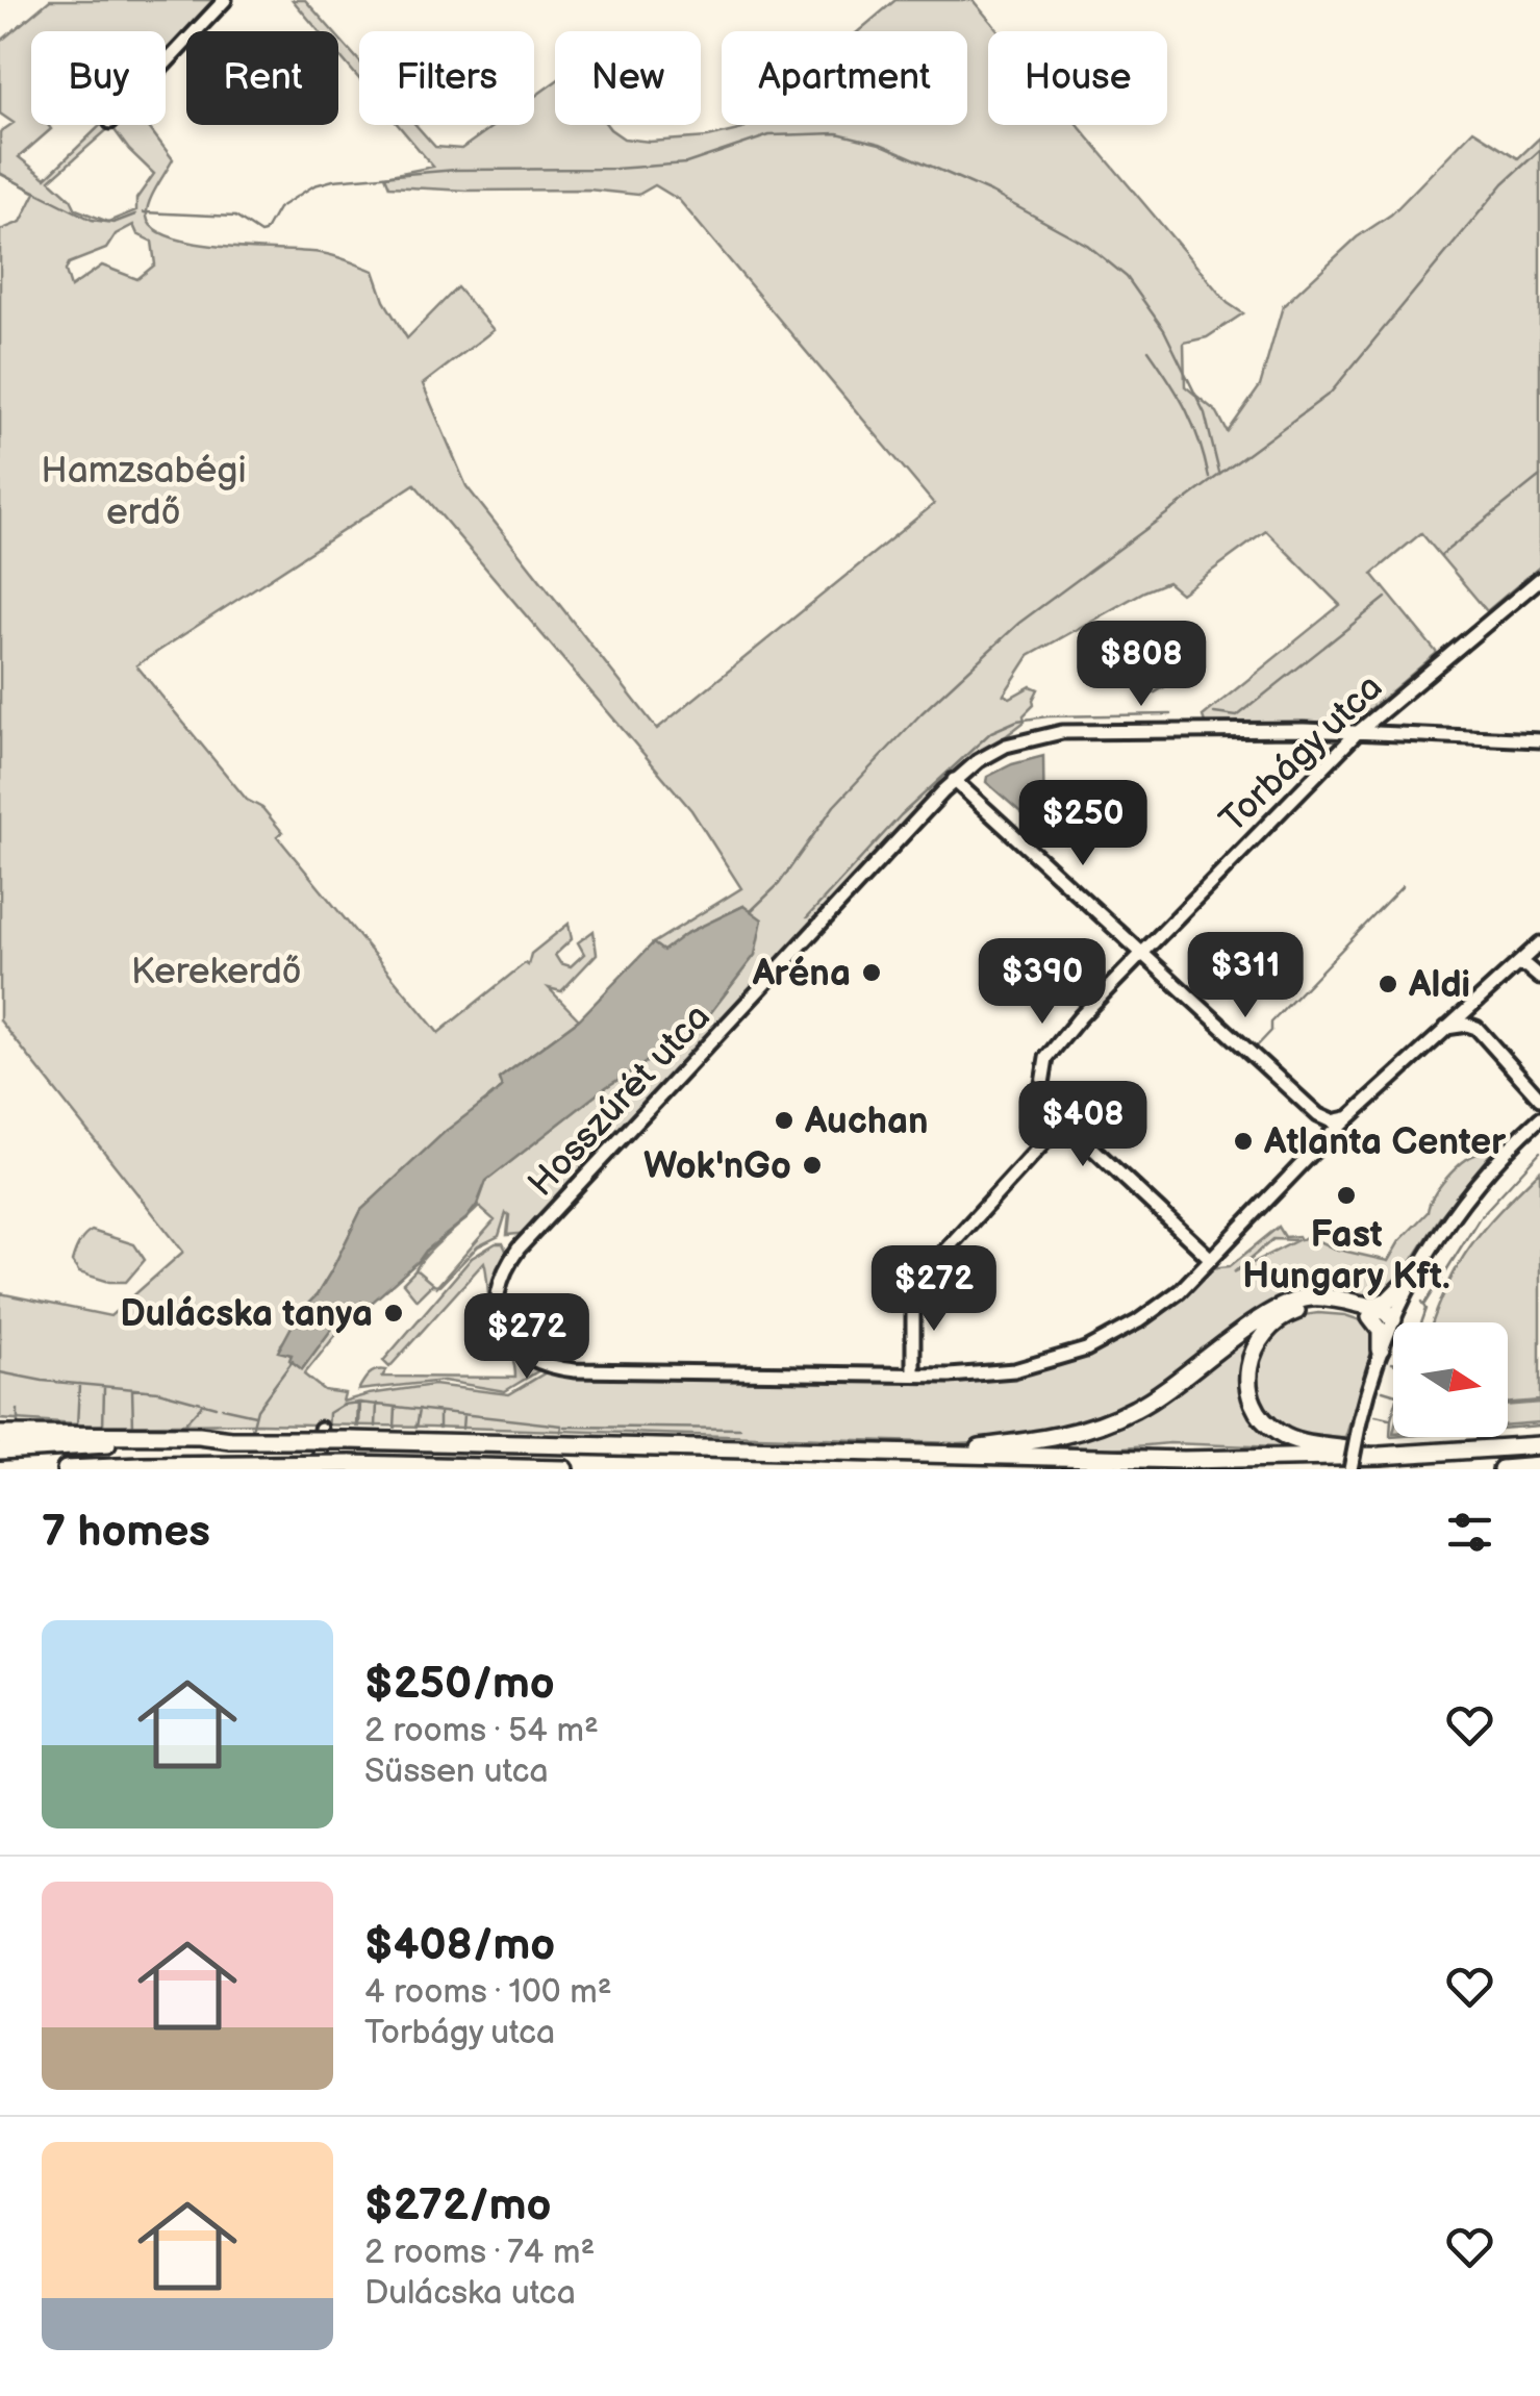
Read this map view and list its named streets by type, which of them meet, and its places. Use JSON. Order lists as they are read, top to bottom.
{
  "streets": {
    "street": ["Torbágy utca", "Hosszúrét utca"]
  },
  "crossings": [
    ["Torbágy utca", "Hosszúrét utca"]
  ],
  "parks": ["Hamzsabégi erdő", "Kerekerdő"],
  "places": [
    "Aréna",
    "Aldi",
    "Auchan",
    "Atlanta Center",
    "Wok'nGo",
    "Fast Hungary Kft.",
    "Dulácska tanya"
  ],
  "north": "right",
  "page": {
    "chip": [
      "Buy",
      "Rent",
      "Filters",
      "New",
      "Apartment",
      "House"
    ],
    "price": [
      "$808",
      "$250",
      "$311",
      "$390",
      "$408",
      "$272",
      "$272"
    ],
    "heading": "7 homes",
    "list": [
      {
        "name": "$250/mo",
        "note": "2 rooms · 54 m² · Süssen utca"
      },
      {
        "name": "$408/mo",
        "note": "4 rooms · 100 m² · Torbágy utca"
      },
      {
        "name": "$272/mo",
        "note": "2 rooms · 74 m² · Dulácska utca"
      }
    ]
  }
}
